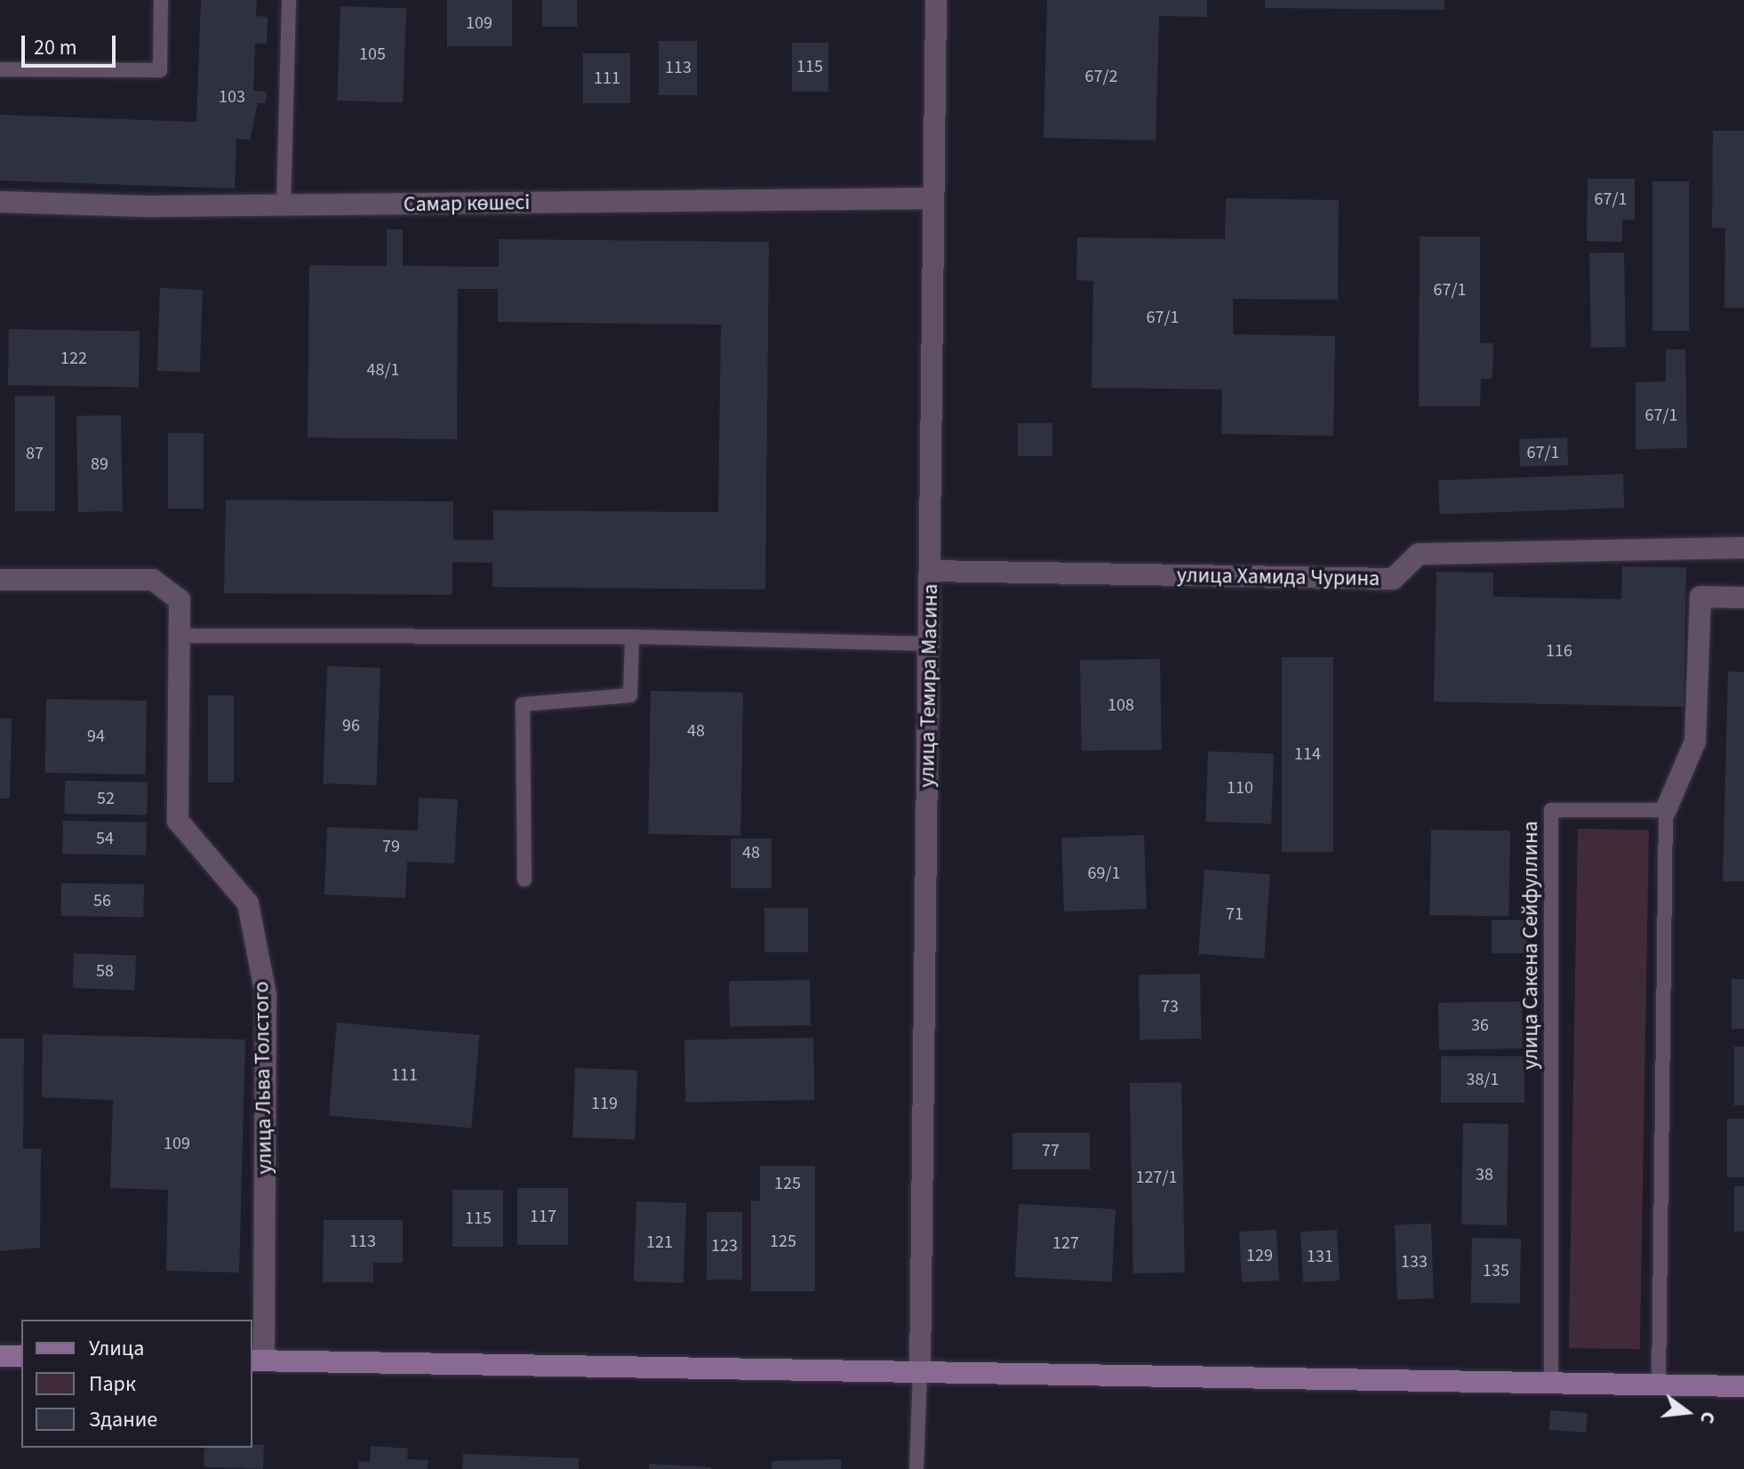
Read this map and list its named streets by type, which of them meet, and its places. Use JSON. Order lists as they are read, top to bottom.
{
  "streets": {
    "street": [
      "Самар көшесі",
      "улица Хамида Чурина",
      "улица Темира Масина",
      "улица Льва Толстого"
    ],
    "lane": ["улица Сакена Сейфуллина"]
  },
  "crossings": [
    ["Самар көшесі", "улица Темира Масина"],
    ["улица Хамида Чурина", "улица Темира Масина"]
  ],
  "house_numbers": [
    "109",
    "105",
    "115",
    "113",
    "67/2",
    "111",
    "103",
    "67/1",
    "67/1",
    "67/1",
    "122",
    "48/1",
    "67/1",
    "67/1",
    "87",
    "89",
    "116",
    "108",
    "96",
    "48",
    "94",
    "114",
    "110",
    "52",
    "54",
    "79",
    "48",
    "69/1",
    "56",
    "71",
    "58",
    "73",
    "36",
    "111",
    "38/1",
    "119",
    "109",
    "77",
    "38",
    "127/1",
    "125",
    "117",
    "115",
    "113",
    "125",
    "121",
    "127",
    "123",
    "129",
    "131",
    "133",
    "135"
  ],
  "legend": ["Улица", "Парк", "Здание"],
  "scale_bar": "20 m",
  "north": "right"
}
